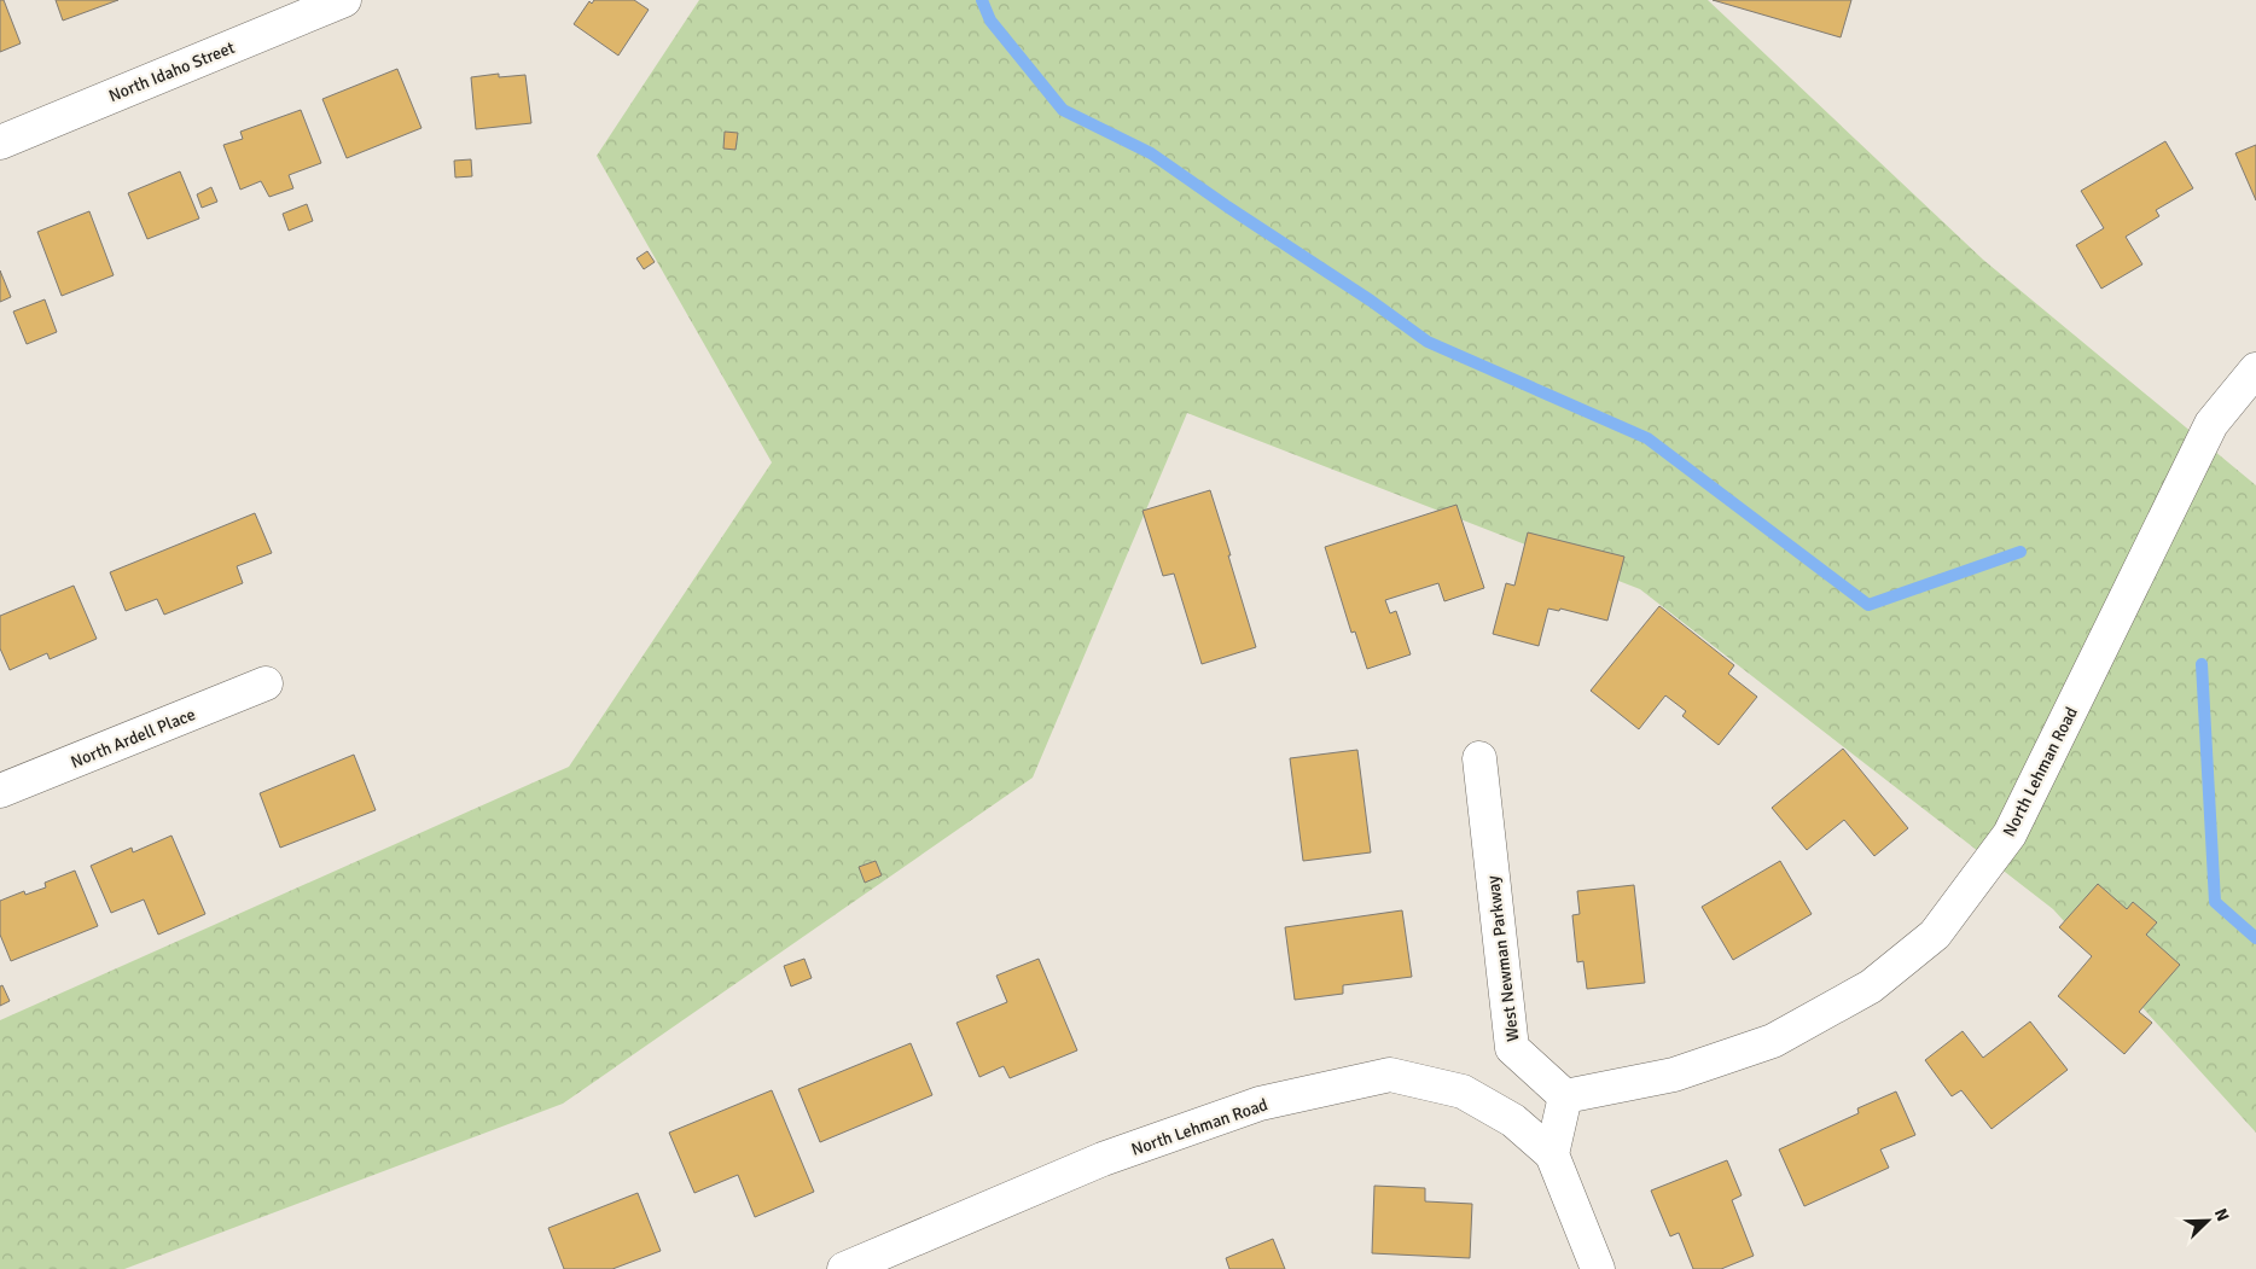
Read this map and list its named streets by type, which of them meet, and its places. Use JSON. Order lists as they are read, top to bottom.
{
  "streets": {
    "street": [
      "North Idaho Street",
      "North Ardell Place",
      "North Lehman Road",
      "West Newman Parkway"
    ]
  },
  "crossings": [
    ["North Lehman Road", "West Newman Parkway"]
  ],
  "north": "top right"
}
